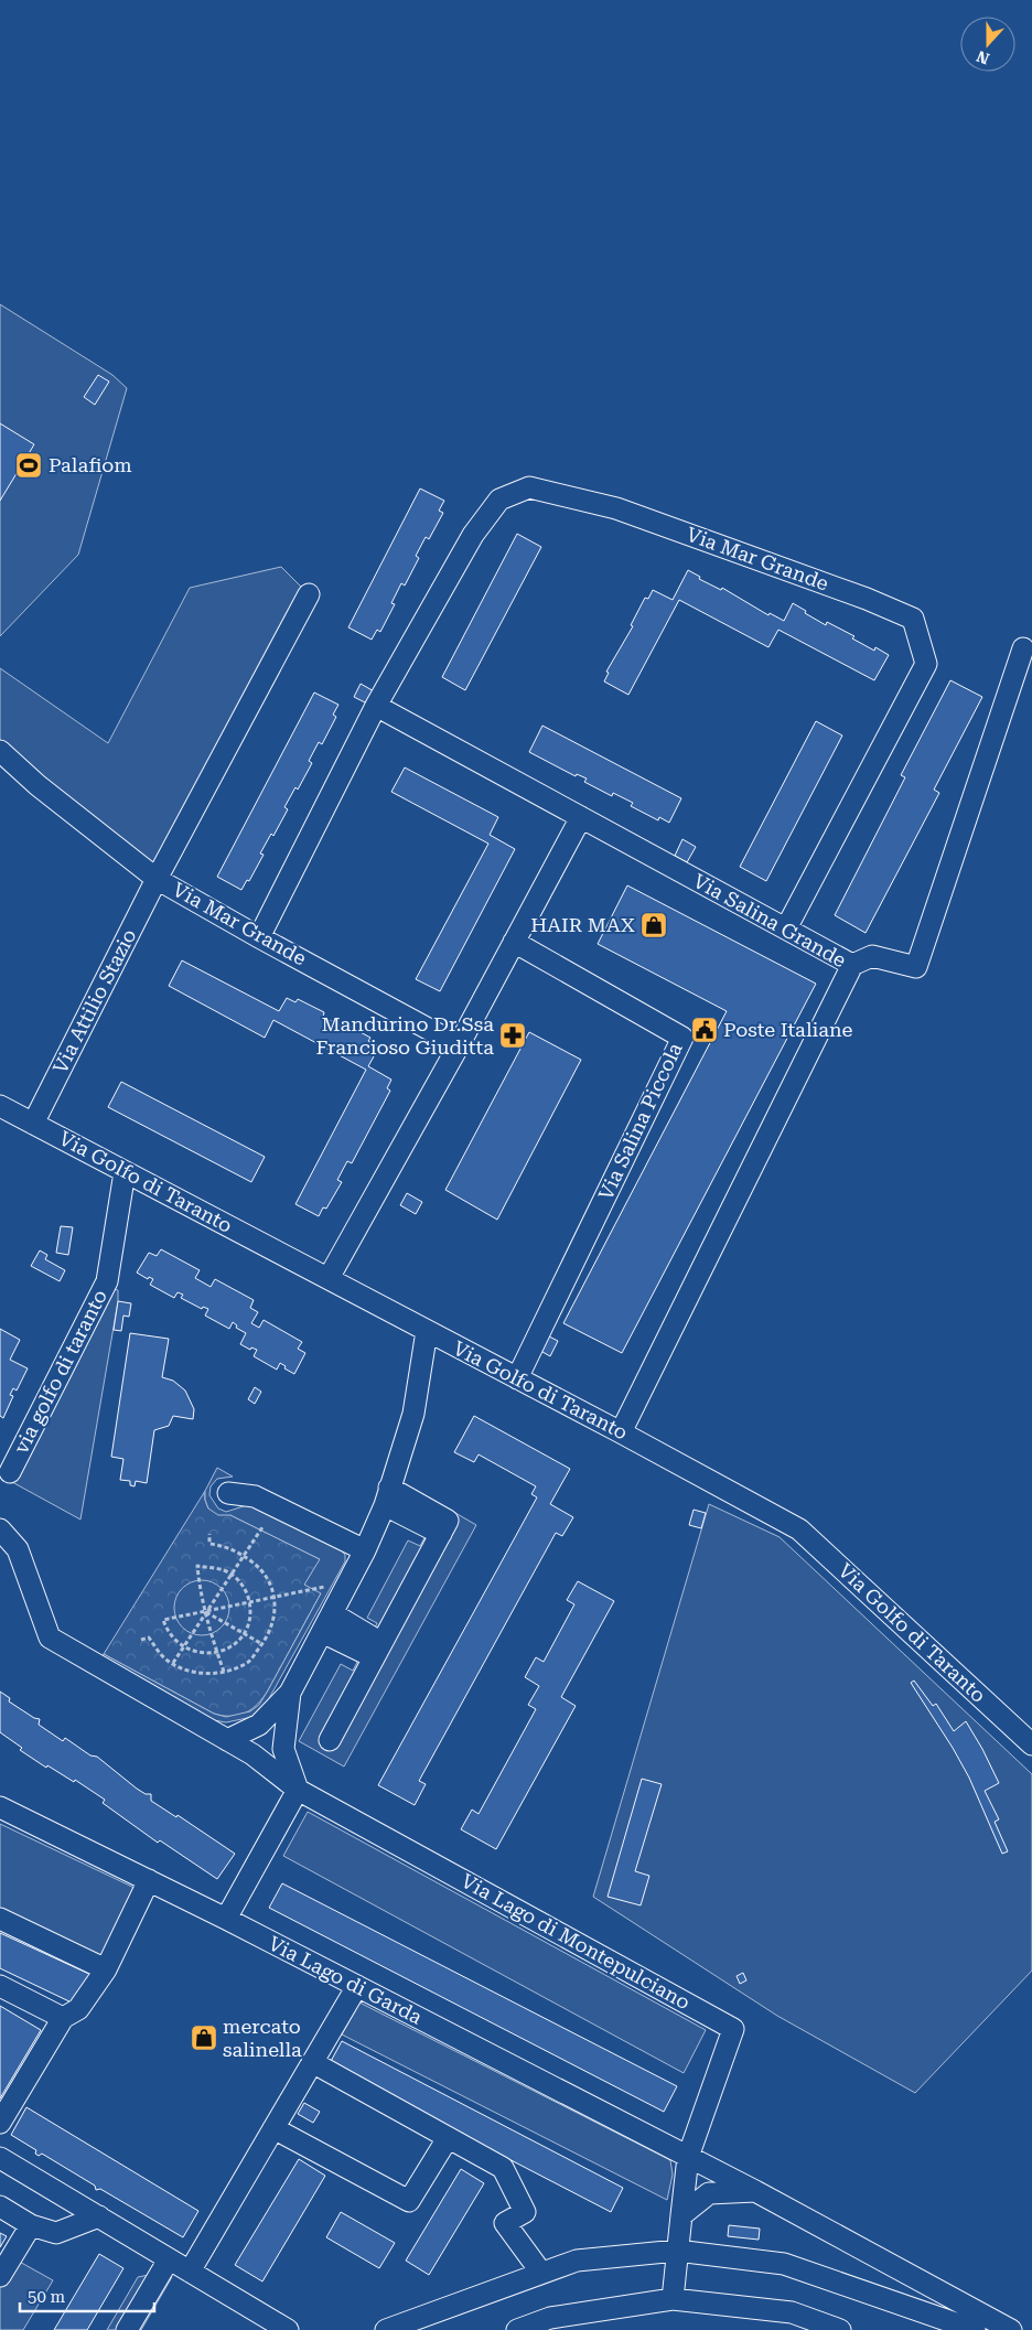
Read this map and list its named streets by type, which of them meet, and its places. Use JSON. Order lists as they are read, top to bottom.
{
  "streets": {
    "street": [
      "Via Mar Grande",
      "Via Salina Grande",
      "Via Attilio Stazio",
      "Via Salina Piccola",
      "Via Golfo di Taranto",
      "via golfo di taranto",
      "Via Lago di Montepulciano",
      "Via Lago di Garda"
    ]
  },
  "crossings": [
    ["Via Mar Grande", "Via Salina Grande"],
    ["Via Mar Grande", "Via Attilio Stazio"],
    ["Via Salina Grande", "Via Golfo di Taranto"],
    ["Via Attilio Stazio", "Via Golfo di Taranto"],
    ["Via Salina Piccola", "Via Golfo di Taranto"],
    ["Via Golfo di Taranto", "via golfo di taranto"],
    ["Via Lago di Montepulciano", "Via Lago di Garda"]
  ],
  "places": {
    "sports": ["Palafiom"],
    "shop": ["HAIR MAX", "mercato salinella"],
    "public building": ["Poste Italiane"],
    "pharmacy": ["Mandurino Dr.Ssa Francioso Giuditta"]
  },
  "scale_bar": "50 m",
  "north": "bottom"
}
